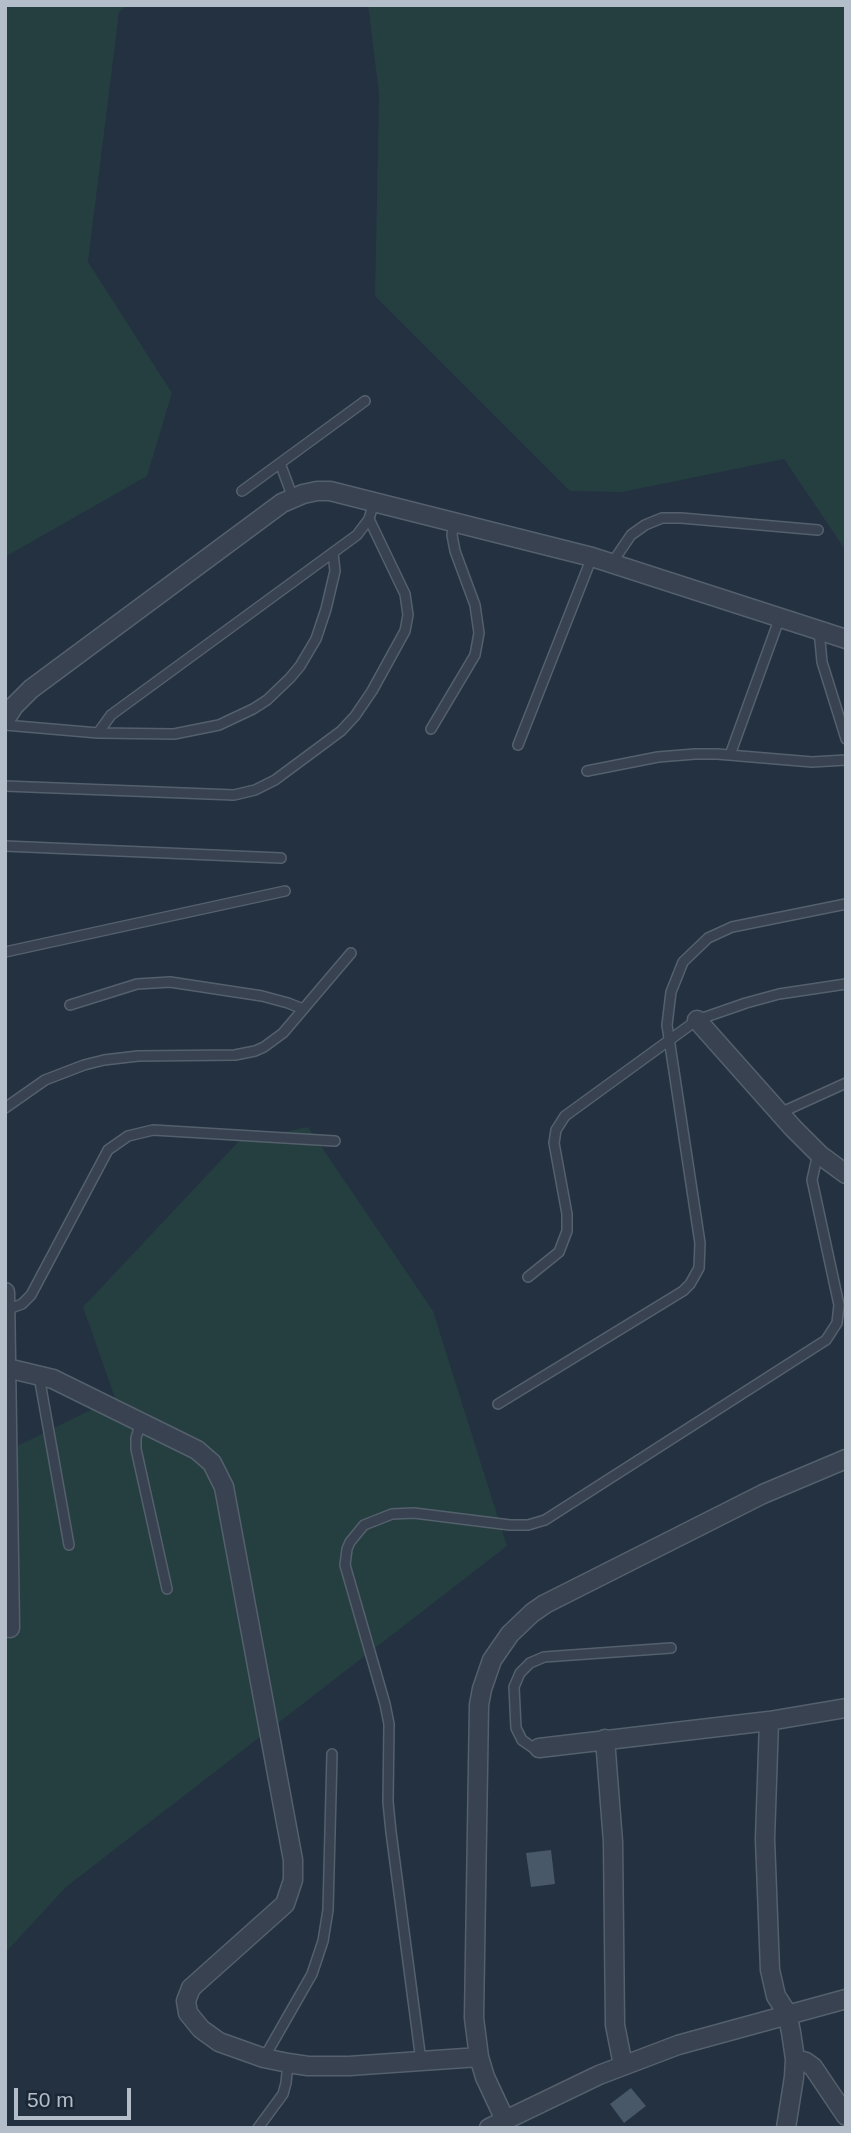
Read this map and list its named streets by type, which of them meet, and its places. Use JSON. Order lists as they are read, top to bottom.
{
  "scale_bar": "50 m"
}
